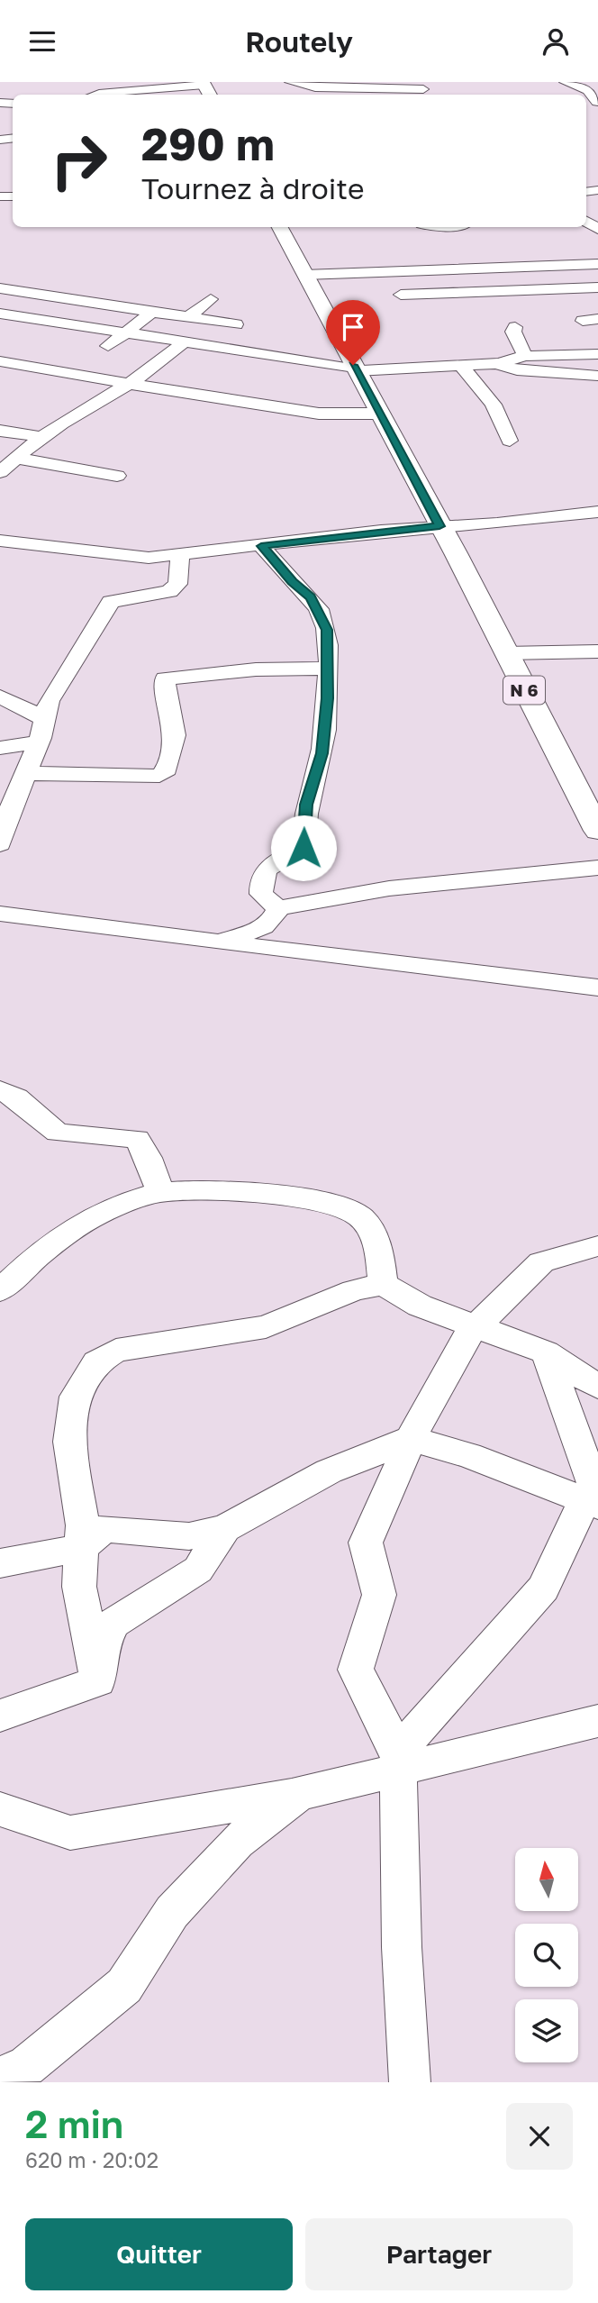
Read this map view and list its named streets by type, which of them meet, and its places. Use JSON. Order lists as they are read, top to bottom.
{
  "streets": {
    "main road": ["N 6"]
  },
  "north": "top",
  "page": {
    "header": "Routely",
    "turn": ["290 m", "Tournez à droite"],
    "heading": ["2 min", "620 m · 20:02"],
    "buttons": ["Quitter", "Partager"]
  }
}
